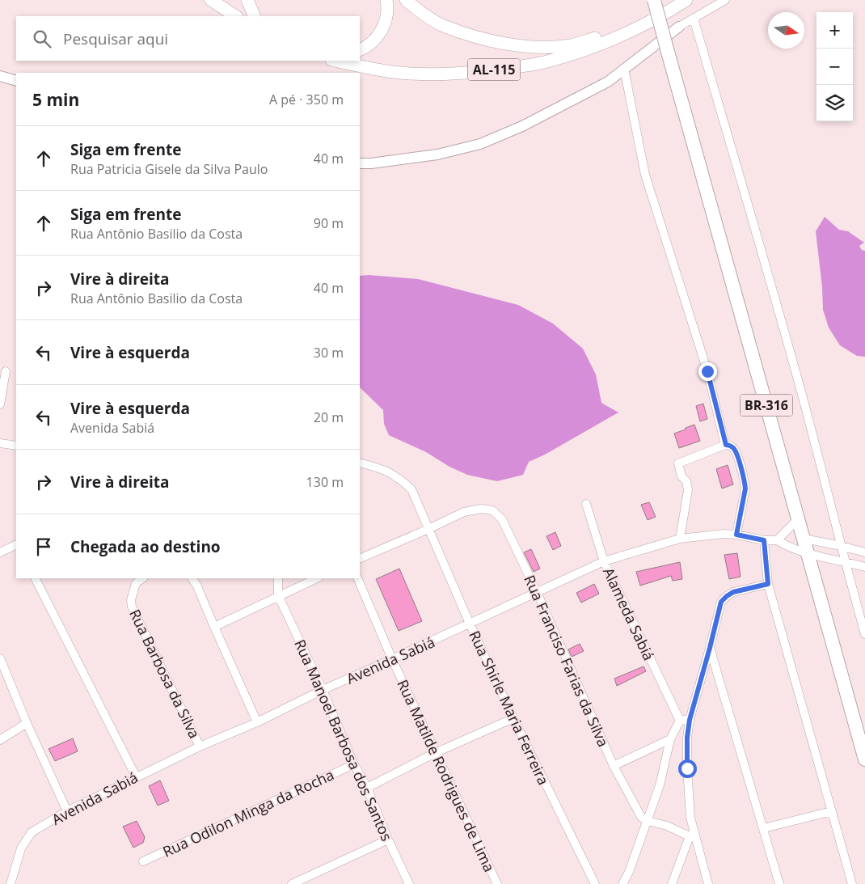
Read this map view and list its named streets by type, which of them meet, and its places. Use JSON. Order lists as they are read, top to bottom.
{
  "streets": {
    "highway": ["BR-316"],
    "main road": ["AL-115"],
    "street": [
      "Alameda Sabiá",
      "Avenida Sabiá",
      "Rua Franciso Farias da Silva",
      "Rua Barbosa da Silva",
      "Rua Shirle Maria Ferreira",
      "Rua Manoel Barbosa dos Santos",
      "Rua Matilde Rodrigues de Lima",
      "Rua Odilon Minga da Rocha"
    ]
  },
  "crossings": [
    ["Alameda Sabiá", "Avenida Sabiá"],
    ["Avenida Sabiá", "Rua Franciso Farias da Silva"],
    ["Avenida Sabiá", "Rua Barbosa da Silva"],
    ["Avenida Sabiá", "Rua Shirle Maria Ferreira"],
    ["Avenida Sabiá", "Rua Manoel Barbosa dos Santos"],
    ["Avenida Sabiá", "Rua Matilde Rodrigues de Lima"],
    ["Rua Franciso Farias da Silva", "Rua Shirle Maria Ferreira"],
    ["Rua Manoel Barbosa dos Santos", "Rua Odilon Minga da Rocha"]
  ],
  "north": "right",
  "page": {
    "map_buttons": ["+", "−"],
    "search": "Pesquisar aqui",
    "heading": ["5 min", "A pé · 350 m"],
    "list": [
      ["Siga em frente", "Rua Patricia Gisele da Silva Paulo", "40 m"],
      ["Siga em frente", "Rua Antônio Basilio da Costa", "90 m"],
      ["Vire à direita", "Rua Antônio Basilio da Costa", "40 m"],
      ["Vire à esquerda", "30 m"],
      ["Vire à esquerda", "Avenida Sabiá", "20 m"],
      ["Vire à direita", "130 m"],
      "Chegada ao destino"
    ]
  }
}
